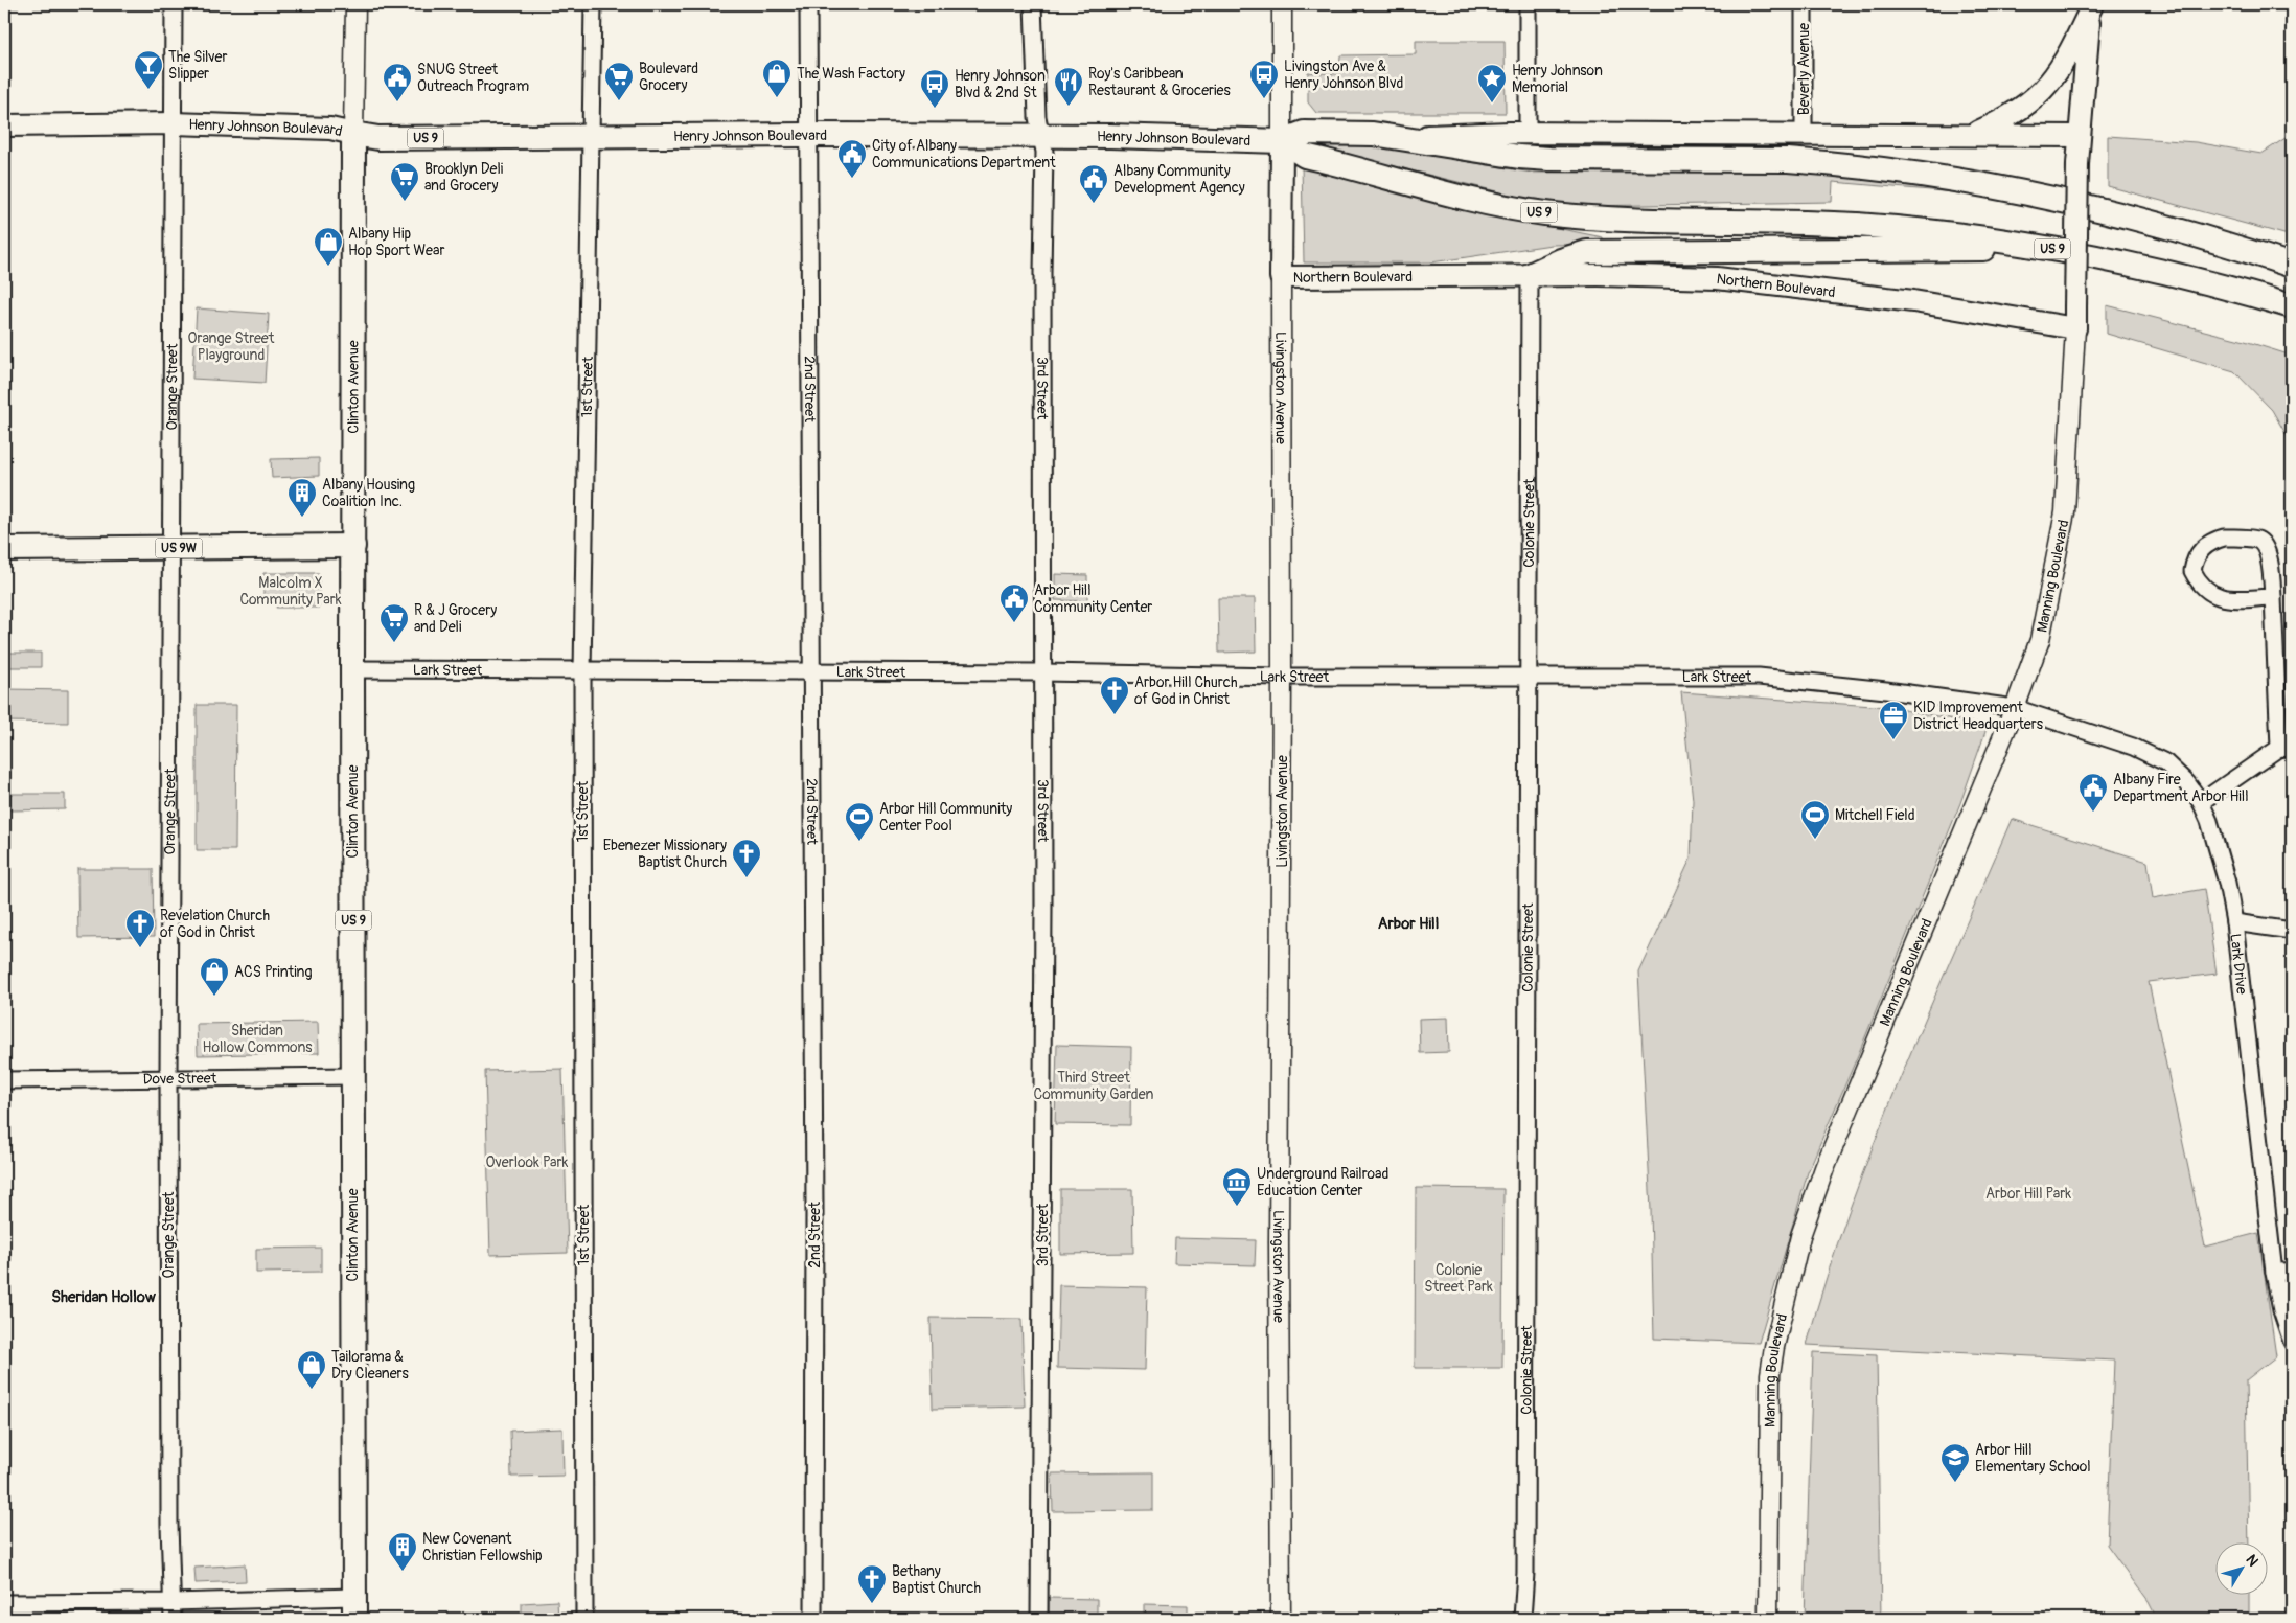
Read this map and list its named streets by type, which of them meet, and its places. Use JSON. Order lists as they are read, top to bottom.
{
  "streets": {
    "main road": [
      "Henry Johnson Boulevard",
      "US 9",
      "Northern Boulevard",
      "Clinton Avenue",
      "Livingston Avenue",
      "US 9W"
    ],
    "street": [
      "Beverly Avenue",
      "Orange Street",
      "1st Street",
      "2nd Street",
      "3rd Street",
      "Colonie Street",
      "Manning Boulevard",
      "Lark Street",
      "Lark Drive",
      "Dove Street"
    ]
  },
  "crossings": [
    ["Henry Johnson Boulevard", "US 9"],
    ["Henry Johnson Boulevard", "Orange Street"],
    ["Henry Johnson Boulevard", "Clinton Avenue"],
    ["Henry Johnson Boulevard", "1st Street"],
    ["Henry Johnson Boulevard", "2nd Street"],
    ["Henry Johnson Boulevard", "3rd Street"],
    ["Henry Johnson Boulevard", "Livingston Avenue"],
    ["US 9", "Livingston Avenue"],
    ["Northern Boulevard", "Livingston Avenue"],
    ["Northern Boulevard", "Colonie Street"],
    ["Northern Boulevard", "Manning Boulevard"],
    ["Orange Street", "US 9W"],
    ["Orange Street", "Dove Street"],
    ["Clinton Avenue", "US 9W"],
    ["Clinton Avenue", "Lark Street"],
    ["Clinton Avenue", "Dove Street"],
    ["1st Street", "Lark Street"],
    ["2nd Street", "Lark Street"],
    ["3rd Street", "Lark Street"],
    ["Livingston Avenue", "Lark Street"],
    ["Colonie Street", "Lark Street"],
    ["Manning Boulevard", "Lark Street"],
    ["Manning Boulevard", "Lark Drive"],
    ["Lark Street", "Lark Drive"]
  ],
  "districts": ["Arbor Hill", "Sheridan Hollow"],
  "parks": [
    "Orange Street Playground",
    "Malcolm X Community Park",
    "Sheridan Hollow Commons",
    "Third Street Community Garden",
    "Overlook Park",
    "Arbor Hill Park",
    "Colonie Street Park"
  ],
  "places": {
    "bar": ["The Silver Slipper"],
    "shop": [
      "The Wash Factory",
      "Albany Hip Hop Sport Wear",
      "ACS Printing",
      "Tailorama & Dry Cleaners"
    ],
    "bus stop": ["Livingston Ave & Henry Johnson Blvd", "Henry Johnson Blvd & 2nd St"],
    "supermarket": ["Boulevard Grocery", "Brooklyn Deli and Grocery", "R & J Grocery and Deli"],
    "public building": [
      "SNUG Street Outreach Program",
      "City of Albany Communications Department",
      "Albany Community Development Agency",
      "Arbor Hill Community Center",
      "Albany Fire Department Arbor Hill"
    ],
    "place": ["Henry Johnson Memorial"],
    "restaurant": ["Roy's Caribbean Restaurant & Groceries"],
    "building": ["Albany Housing Coalition Inc.", "New Covenant Christian Fellowship"],
    "church": [
      "Arbor Hill Church of God in Christ",
      "Ebenezer Missionary Baptist Church",
      "Revelation Church of God in Christ",
      "Bethany Baptist Church"
    ],
    "office": ["KID Improvement District Headquarters"],
    "sports": ["Mitchell Field", "Arbor Hill Community Center Pool"],
    "museum": ["Underground Railroad Education Center"],
    "school or university": ["Arbor Hill Elementary School"]
  },
  "north": "top right"
}
